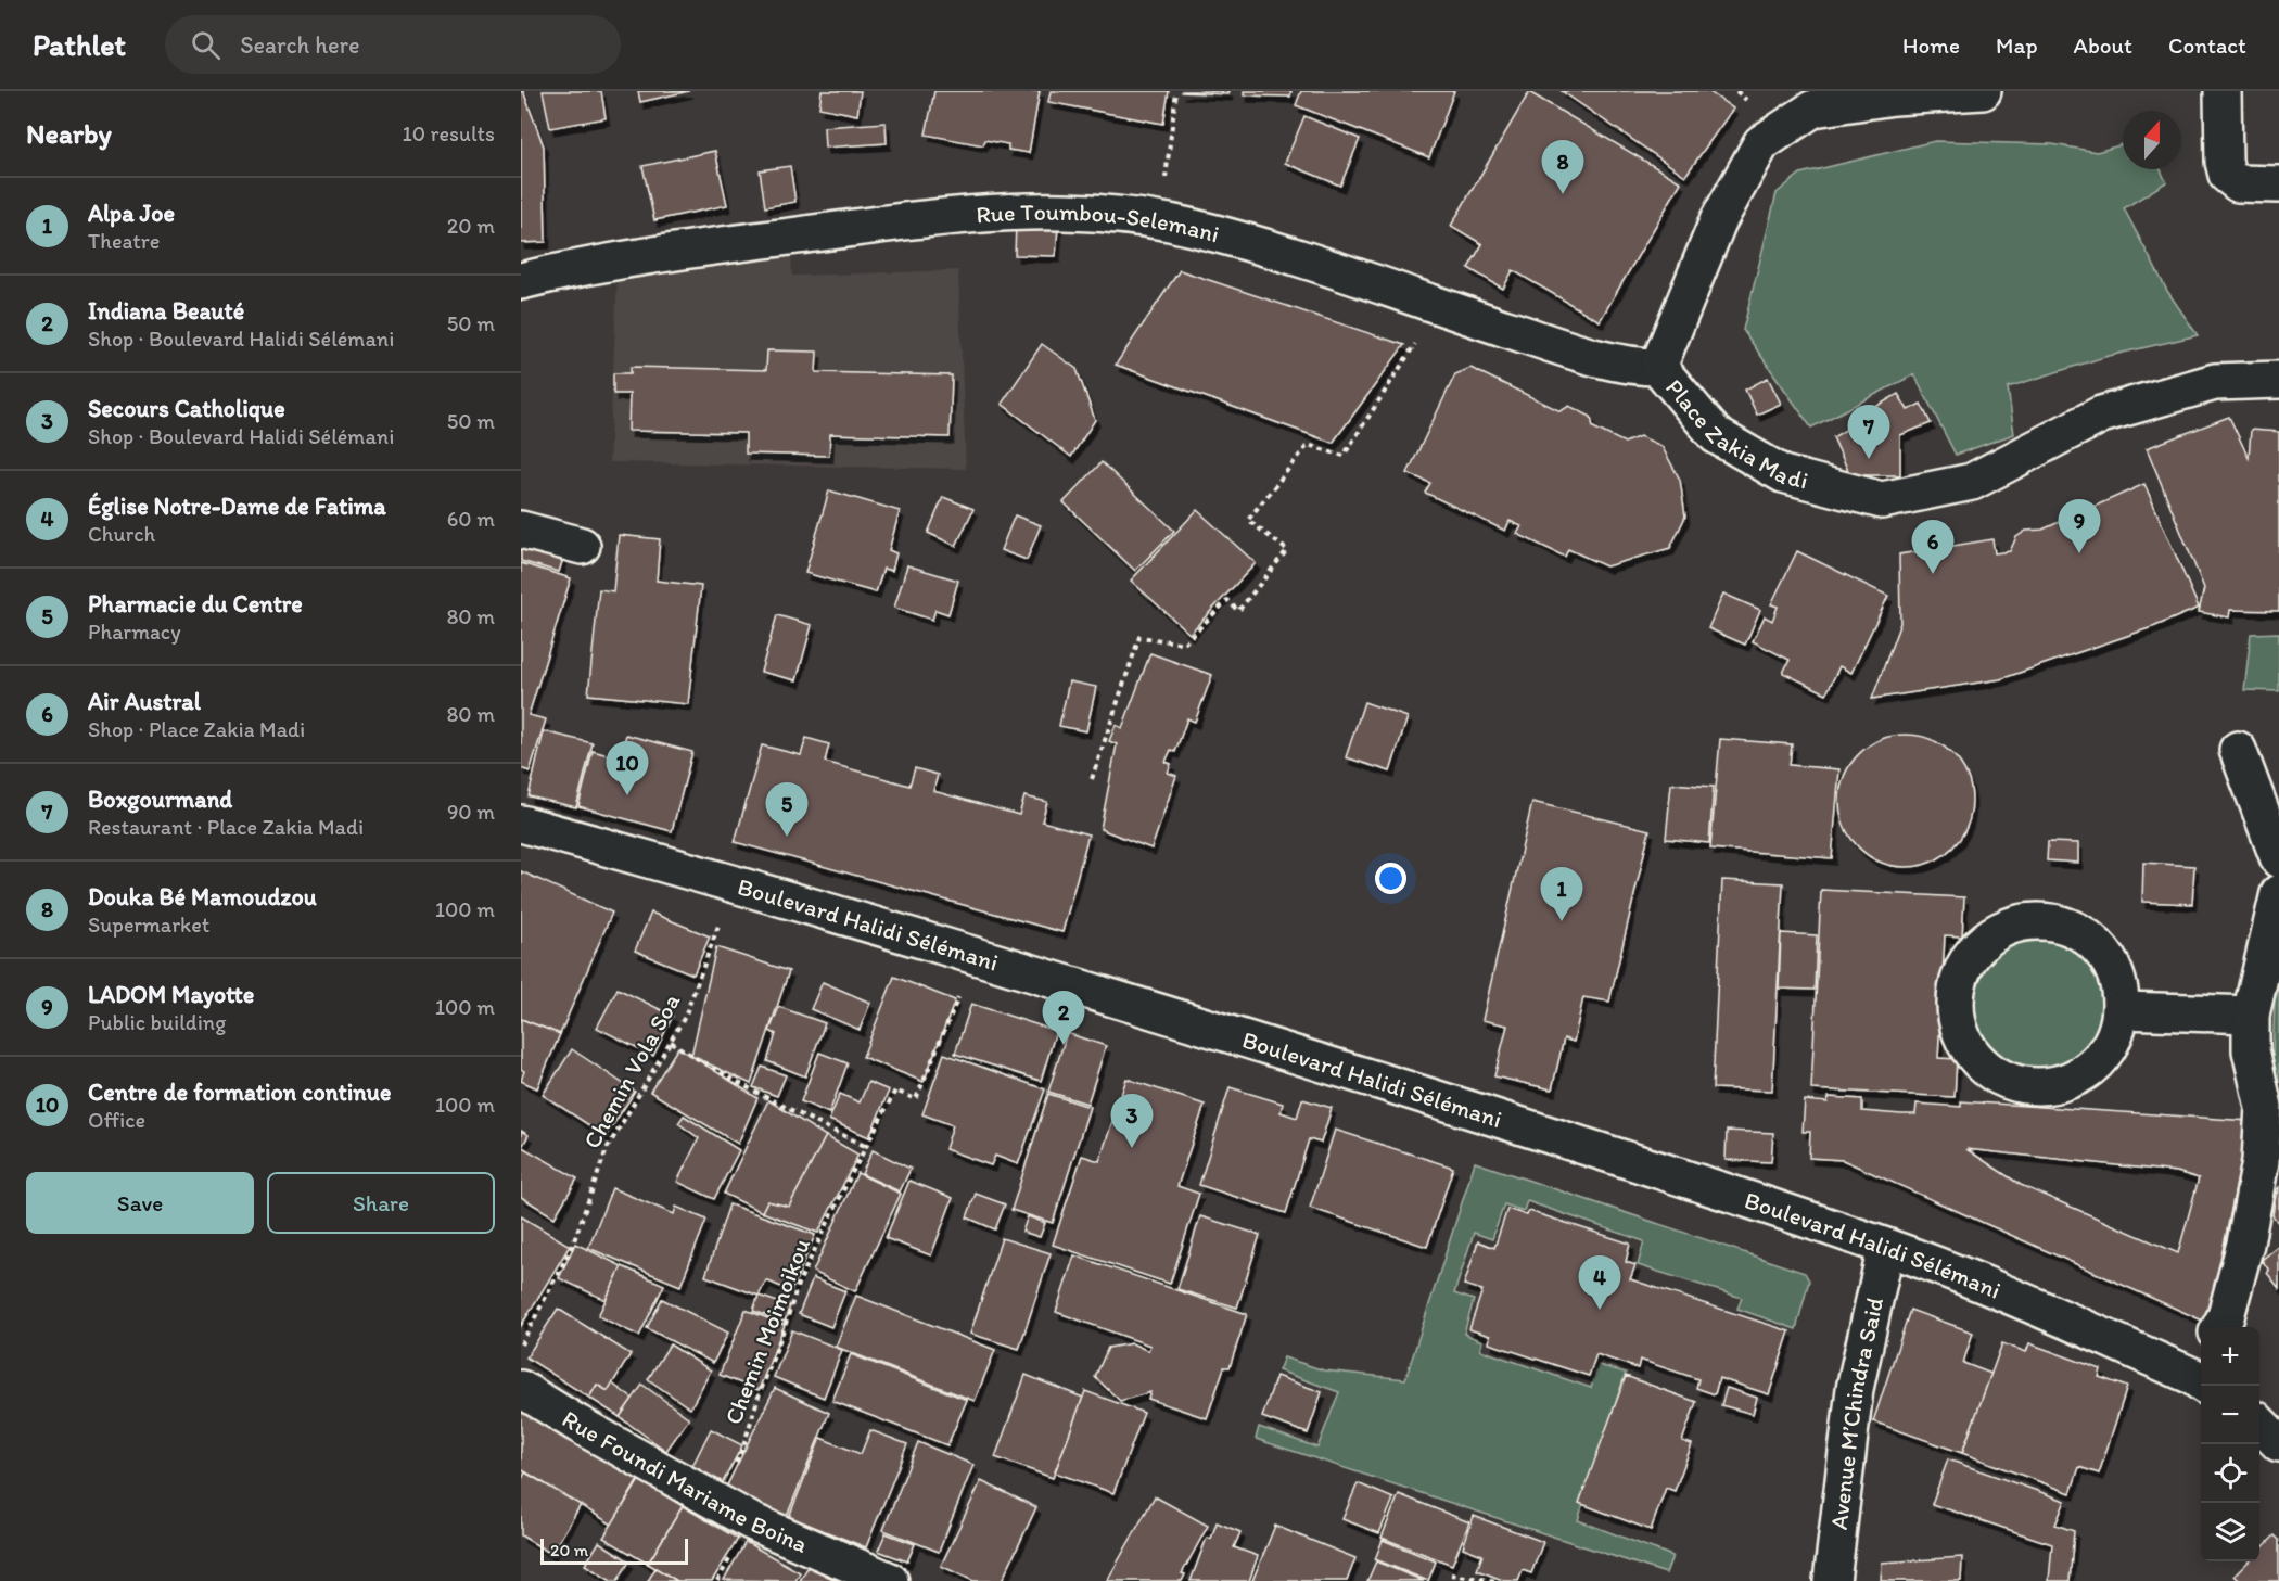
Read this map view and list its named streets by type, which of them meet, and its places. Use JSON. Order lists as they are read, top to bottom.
{
  "streets": {
    "street": [
      "Rue Toumbou-Selemani",
      "Place Zakia Madi",
      "Boulevard Halidi Sélémani",
      "Avenue M’Chindra Said",
      "Rue Foundi Mariame Boina"
    ],
    "path": ["Chemin Vola Soa", "Chemin Moimoikou"]
  },
  "crossings": [
    ["Rue Toumbou-Selemani", "Place Zakia Madi"],
    ["Boulevard Halidi Sélémani", "Chemin Vola Soa"],
    ["Boulevard Halidi Sélémani", "Chemin Moimoikou"],
    ["Boulevard Halidi Sélémani", "Avenue M’Chindra Said"],
    ["Chemin Moimoikou", "Rue Foundi Mariame Boina"]
  ],
  "scale_bar": "20 m",
  "north": "top",
  "page": {
    "header": "Pathlet",
    "search": "Search here",
    "nav": [
      "Home",
      "Map",
      "About",
      "Contact"
    ],
    "heading": ["Nearby", "10 results"],
    "pins": [
      "8",
      "7",
      "9",
      "6",
      "10",
      "5",
      "1",
      "2",
      "3",
      "4"
    ],
    "list": [
      {
        "mark": "1",
        "name": "Alpa Joe",
        "note": "Theatre",
        "value": "20 m"
      },
      {
        "mark": "2",
        "name": "Indiana Beauté",
        "note": "Shop · Boulevard Halidi Sélémani",
        "value": "50 m"
      },
      {
        "mark": "3",
        "name": "Secours Catholique",
        "note": "Shop · Boulevard Halidi Sélémani",
        "value": "50 m"
      },
      {
        "mark": "4",
        "name": "Église Notre-Dame de Fatima",
        "note": "Church",
        "value": "60 m"
      },
      {
        "mark": "5",
        "name": "Pharmacie du Centre",
        "note": "Pharmacy",
        "value": "80 m"
      },
      {
        "mark": "6",
        "name": "Air Austral",
        "note": "Shop · Place Zakia Madi",
        "value": "80 m"
      },
      {
        "mark": "7",
        "name": "Boxgourmand",
        "note": "Restaurant · Place Zakia Madi",
        "value": "90 m"
      },
      {
        "mark": "8",
        "name": "Douka Bé Mamoudzou",
        "note": "Supermarket",
        "value": "100 m"
      },
      {
        "mark": "9",
        "name": "LADOM Mayotte",
        "note": "Public building",
        "value": "100 m"
      },
      {
        "mark": "10",
        "name": "Centre de formation continue",
        "note": "Office",
        "value": "100 m"
      }
    ],
    "buttons": ["Save", "Share"],
    "map_buttons": ["+", "−"],
    "scale": "20 m"
  }
}
